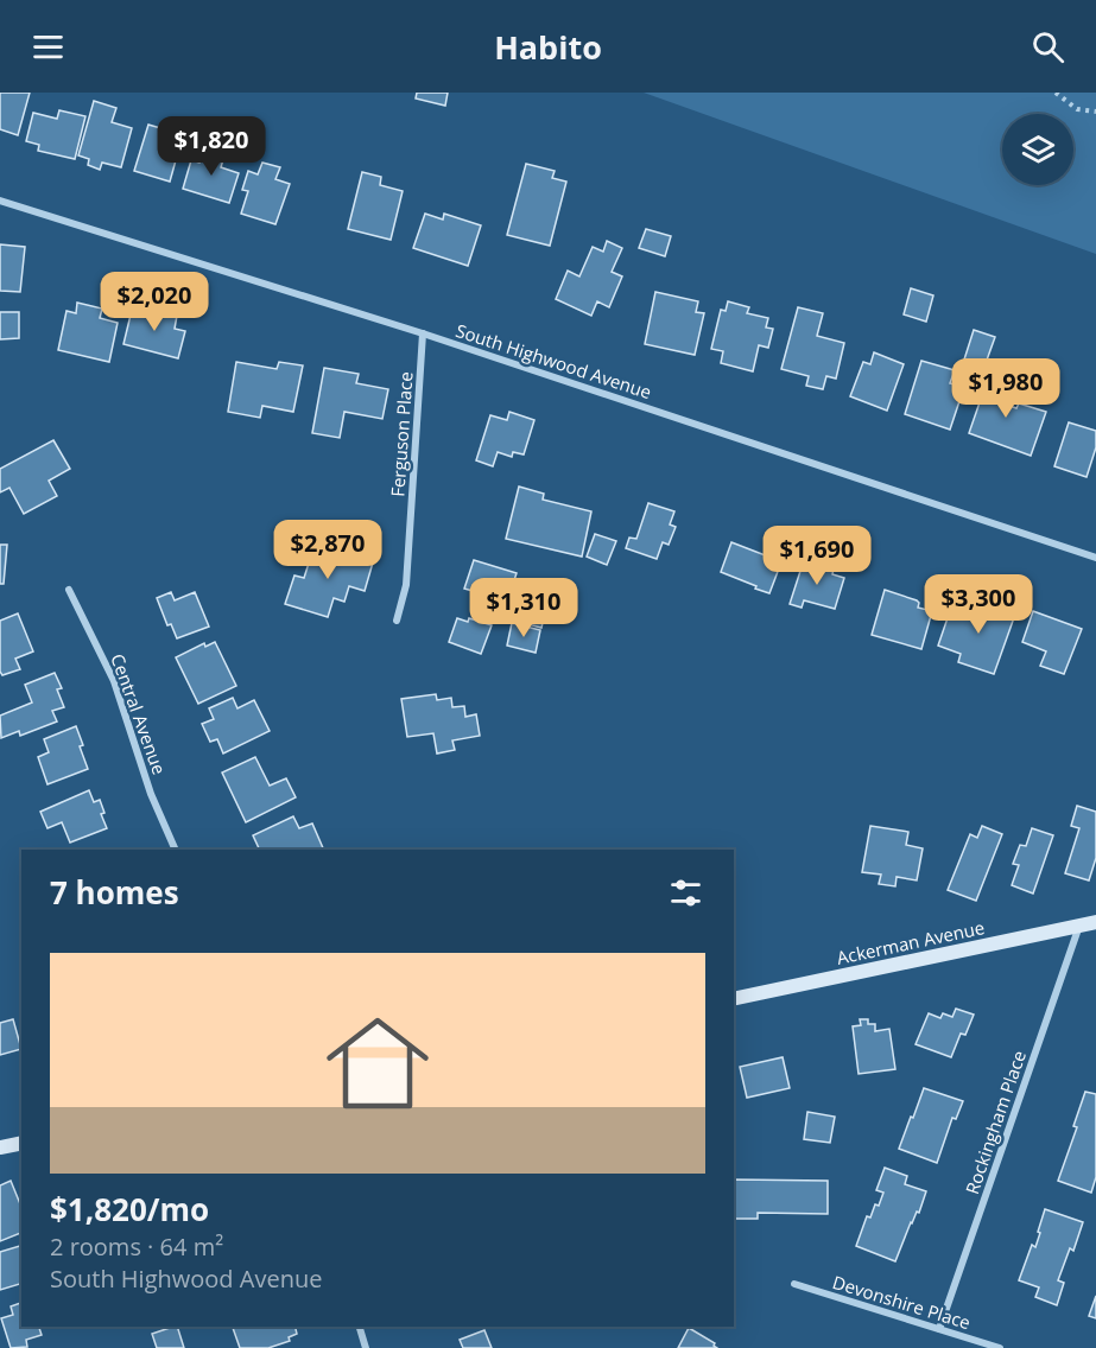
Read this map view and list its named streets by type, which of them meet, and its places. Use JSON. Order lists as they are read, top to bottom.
{
  "streets": {
    "street": [
      "South Highwood Avenue",
      "Ferguson Place",
      "Central Avenue",
      "Ackerman Avenue",
      "Rockingham Place",
      "Devonshire Place"
    ]
  },
  "crossings": [
    ["South Highwood Avenue", "Ferguson Place"],
    ["Ackerman Avenue", "Rockingham Place"],
    ["Rockingham Place", "Devonshire Place"]
  ],
  "page": {
    "header": "Habito",
    "price": [
      "$1,820",
      "$2,020",
      "$1,980",
      "$2,870",
      "$1,690",
      "$3,300",
      "$1,310"
    ],
    "heading": "7 homes",
    "list": [
      {
        "name": "$1,820/mo",
        "note": "2 rooms · 64 m² · South Highwood Avenue"
      }
    ]
  }
}
